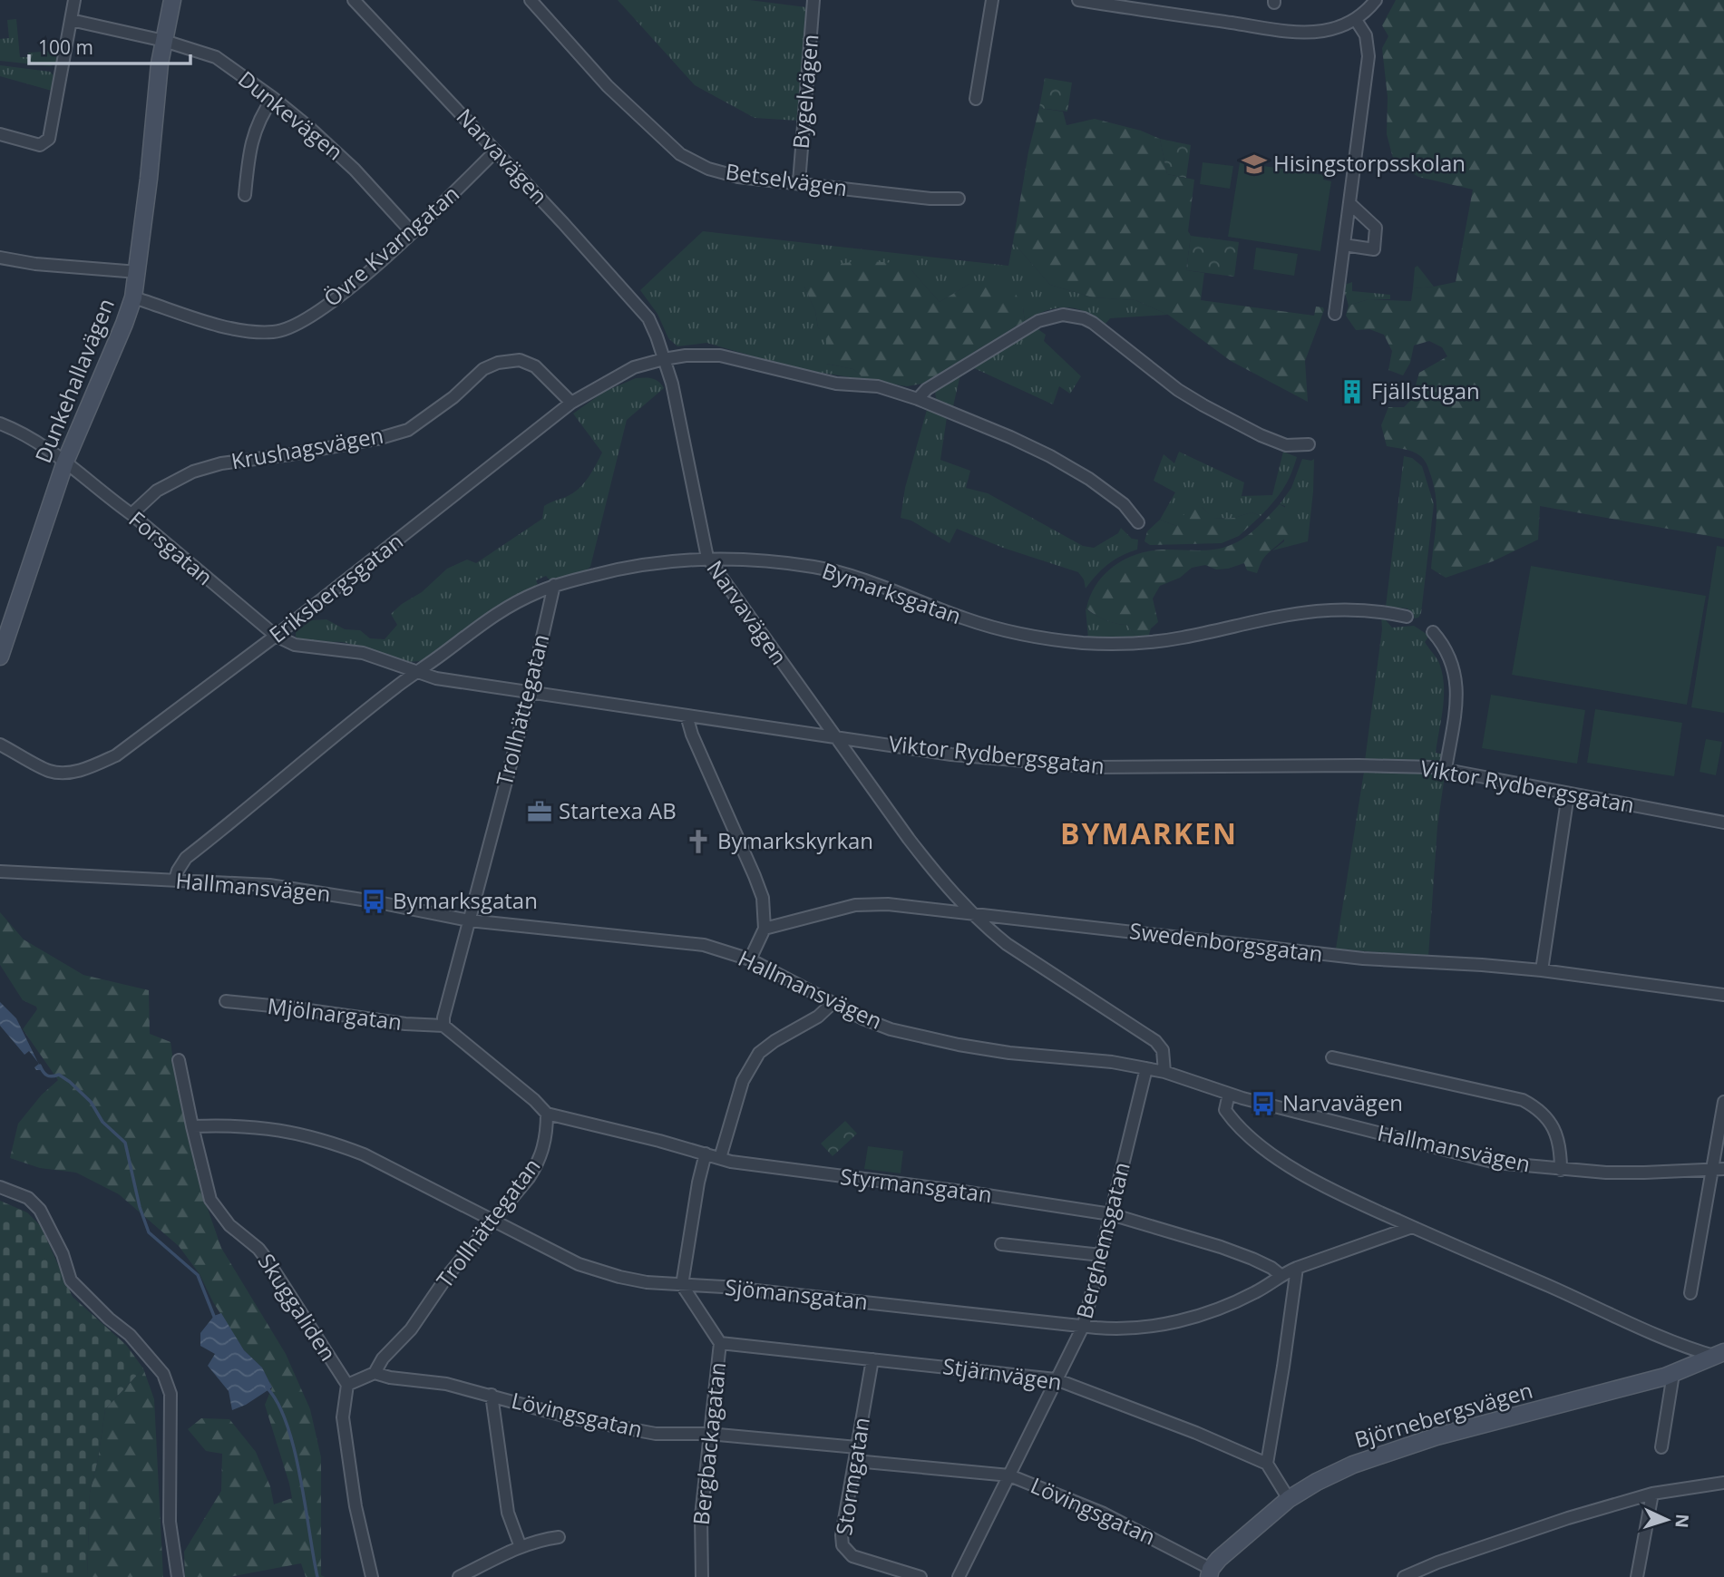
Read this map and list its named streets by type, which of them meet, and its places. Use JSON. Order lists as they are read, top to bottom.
{
  "streets": {
    "street": [
      "Bygelvägen",
      "Dunkevägen",
      "Narvavägen",
      "Betselvägen",
      "Övre Kvarngatan",
      "Dunkehallavägen",
      "Krushagsvägen",
      "Forsgatan",
      "Eriksbergsgatan",
      "Bymarksgatan",
      "Trollhättegatan",
      "Viktor Rydbergsgatan",
      "Hallmansvägen",
      "Swedenborgsgatan",
      "Mjölnargatan",
      "Styrmansgatan",
      "Berghemsgatan",
      "Sjömansgatan",
      "Skuggaliden",
      "Stjärnvägen",
      "Lövingsgatan",
      "Björnebergsvägen",
      "Bergbackagatan",
      "Stormgatan"
    ]
  },
  "crossings": [
    ["Bygelvägen", "Betselvägen"],
    ["Dunkevägen", "Övre Kvarngatan"],
    ["Dunkevägen", "Dunkehallavägen"],
    ["Narvavägen", "Övre Kvarngatan"],
    ["Narvavägen", "Eriksbergsgatan"],
    ["Narvavägen", "Bymarksgatan"],
    ["Narvavägen", "Viktor Rydbergsgatan"],
    ["Narvavägen", "Hallmansvägen"],
    ["Narvavägen", "Swedenborgsgatan"],
    ["Övre Kvarngatan", "Dunkehallavägen"],
    ["Dunkehallavägen", "Forsgatan"],
    ["Krushagsvägen", "Forsgatan"],
    ["Krushagsvägen", "Eriksbergsgatan"],
    ["Forsgatan", "Eriksbergsgatan"],
    ["Forsgatan", "Viktor Rydbergsgatan"],
    ["Eriksbergsgatan", "Viktor Rydbergsgatan"],
    ["Bymarksgatan", "Trollhättegatan"],
    ["Bymarksgatan", "Viktor Rydbergsgatan"],
    ["Bymarksgatan", "Hallmansvägen"],
    ["Trollhättegatan", "Viktor Rydbergsgatan"],
    ["Trollhättegatan", "Hallmansvägen"],
    ["Trollhättegatan", "Mjölnargatan"],
    ["Trollhättegatan", "Styrmansgatan"],
    ["Trollhättegatan", "Sjömansgatan"],
    ["Trollhättegatan", "Lövingsgatan"],
    ["Hallmansvägen", "Berghemsgatan"],
    ["Styrmansgatan", "Berghemsgatan"],
    ["Styrmansgatan", "Sjömansgatan"],
    ["Berghemsgatan", "Sjömansgatan"],
    ["Berghemsgatan", "Stjärnvägen"],
    ["Berghemsgatan", "Lövingsgatan"],
    ["Sjömansgatan", "Skuggaliden"],
    ["Sjömansgatan", "Bergbackagatan"],
    ["Stjärnvägen", "Bergbackagatan"],
    ["Stjärnvägen", "Stormgatan"],
    ["Lövingsgatan", "Björnebergsvägen"],
    ["Lövingsgatan", "Bergbackagatan"],
    ["Lövingsgatan", "Stormgatan"]
  ],
  "districts": ["BYMARKEN"],
  "places": {
    "school or university": ["Hisingstorpsskolan"],
    "building": ["Fjällstugan"],
    "office": ["Startexa AB"],
    "church": ["Bymarkskyrkan"],
    "bus stop": ["Bymarksgatan", "Narvavägen"]
  },
  "scale_bar": "100 m",
  "north": "right"
}
